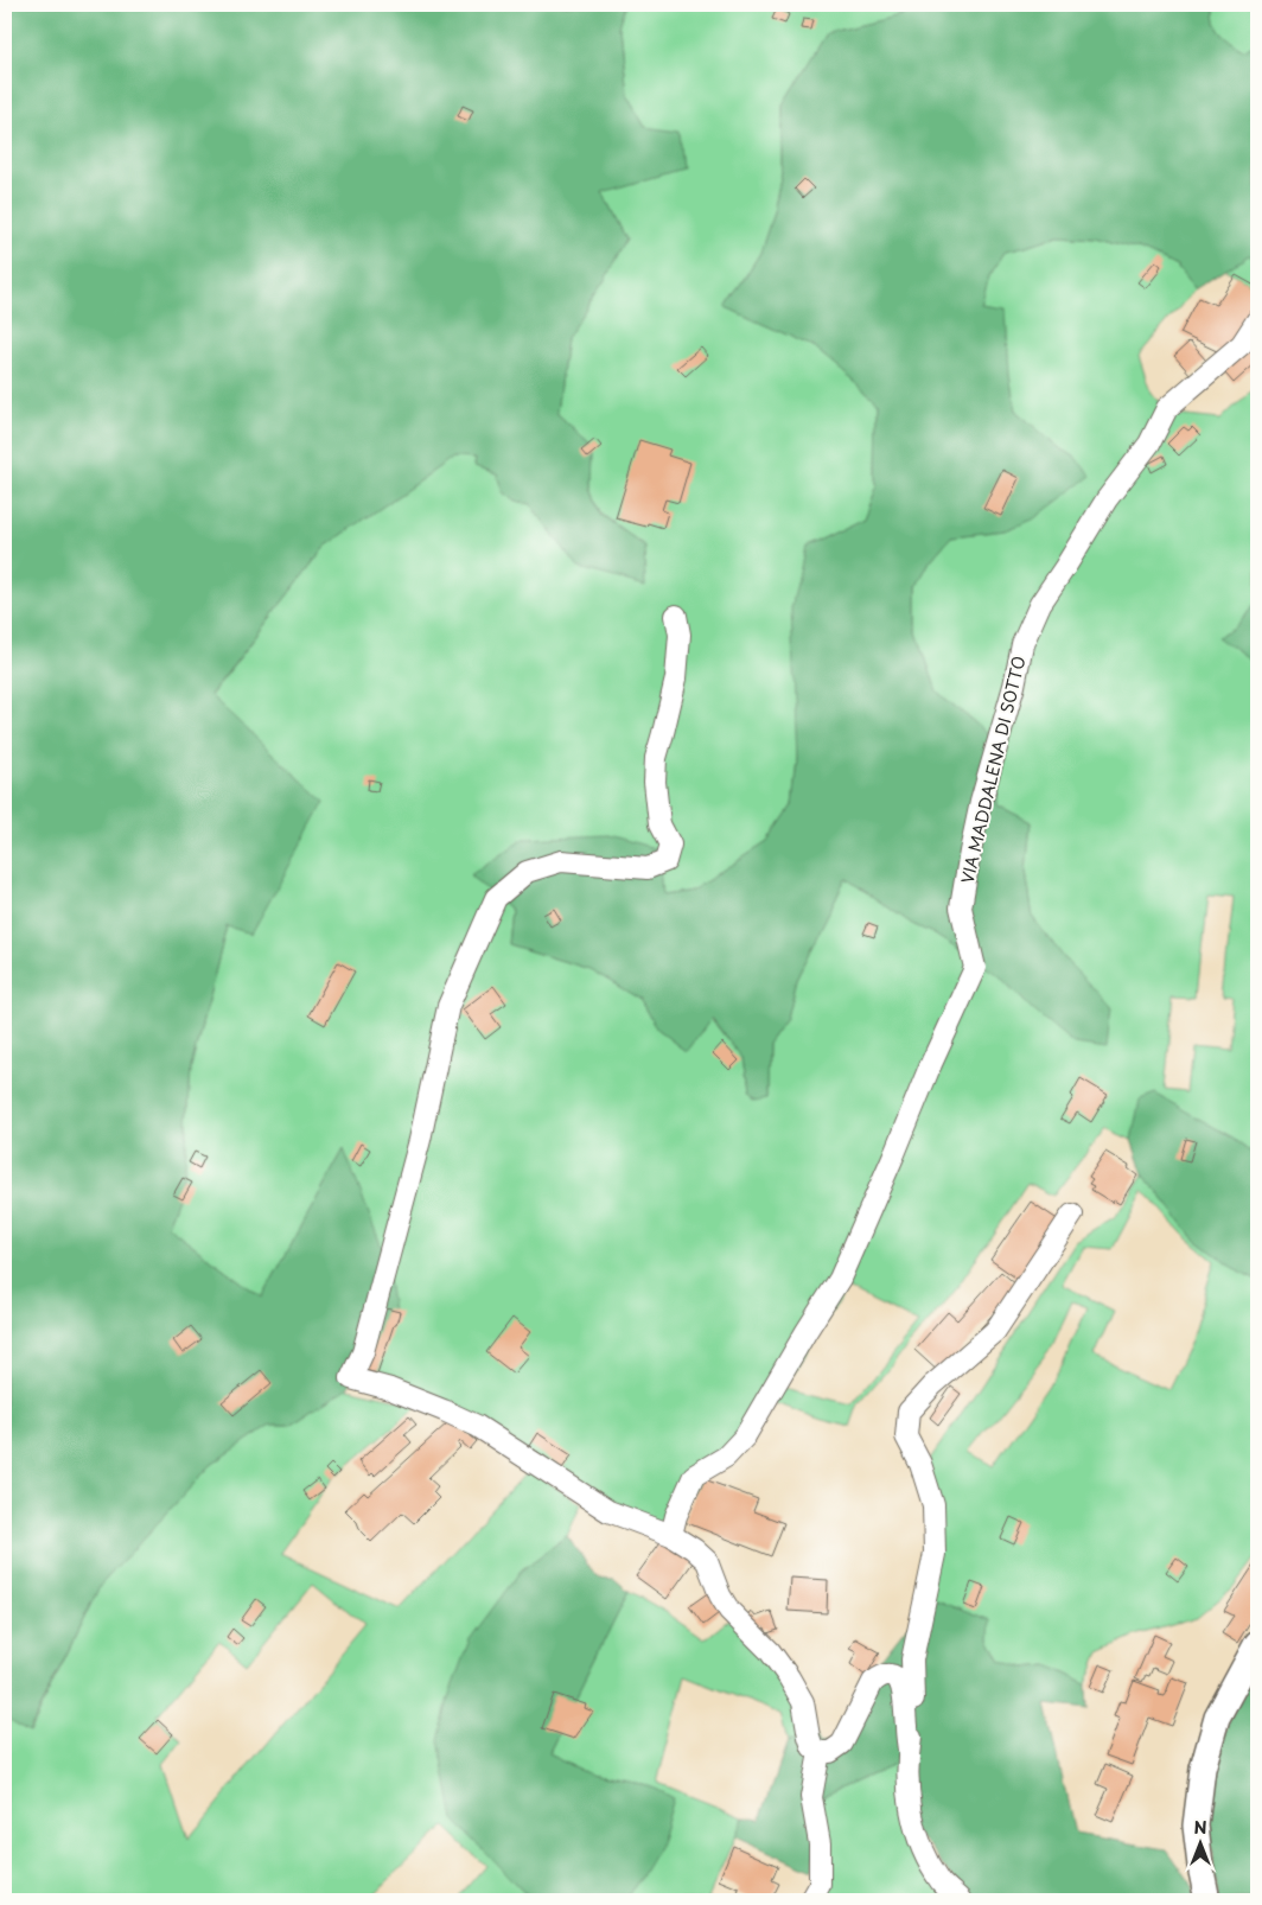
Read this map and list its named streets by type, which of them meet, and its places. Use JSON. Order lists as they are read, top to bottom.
{
  "streets": {
    "street": ["VIA MADDALENA DI SOTTO"]
  },
  "north": "top"
}
